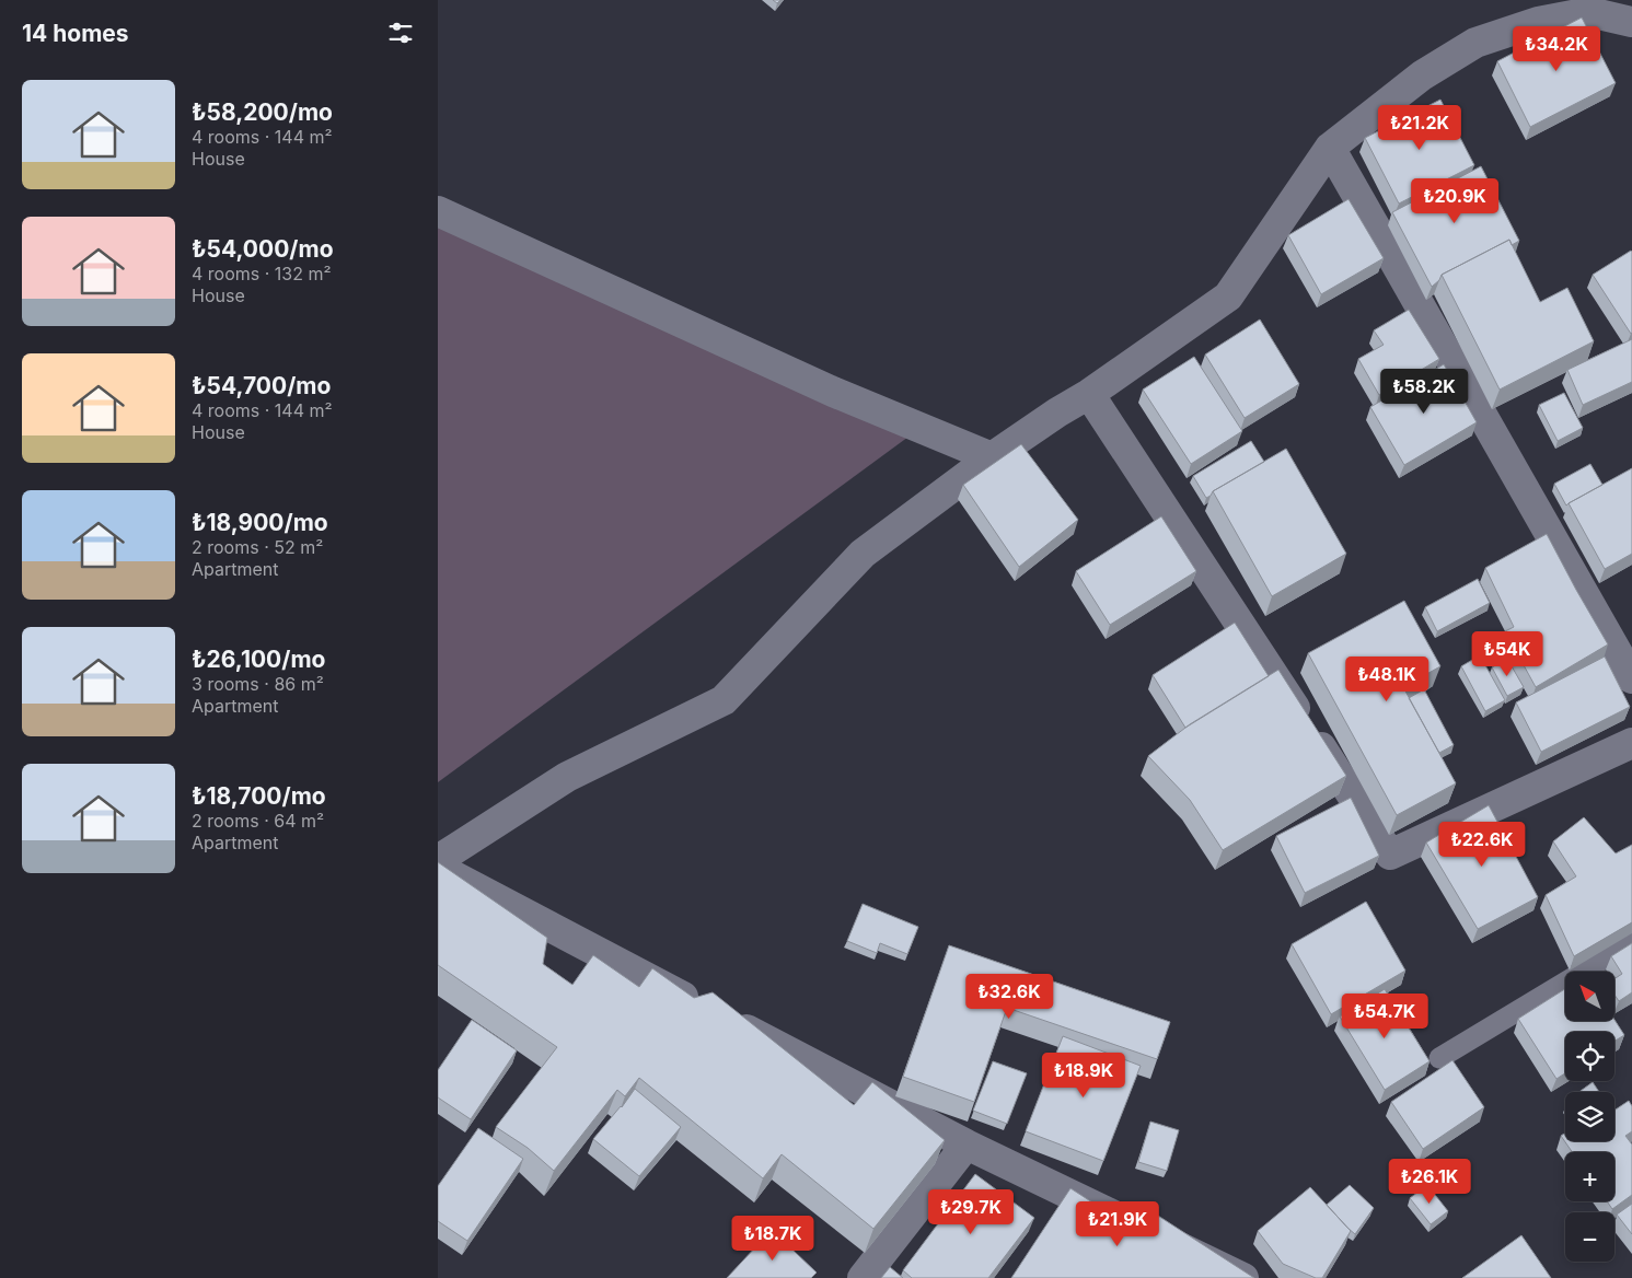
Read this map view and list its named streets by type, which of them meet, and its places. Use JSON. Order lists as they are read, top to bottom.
{
  "north": "top left",
  "page": {
    "heading": "14 homes",
    "price": [
      "₺34.2K",
      "₺21.2K",
      "₺20.9K",
      "₺58.2K",
      "₺54K",
      "₺48.1K",
      "₺22.6K",
      "₺32.6K",
      "₺54.7K",
      "₺18.9K",
      "₺26.1K",
      "₺29.7K",
      "₺21.9K",
      "₺18.7K"
    ],
    "list": [
      {
        "name": "₺58,200/mo",
        "note": "4 rooms · 144 m² · House"
      },
      {
        "name": "₺54,000/mo",
        "note": "4 rooms · 132 m² · House"
      },
      {
        "name": "₺54,700/mo",
        "note": "4 rooms · 144 m² · House"
      },
      {
        "name": "₺18,900/mo",
        "note": "2 rooms · 52 m² · Apartment"
      },
      {
        "name": "₺26,100/mo",
        "note": "3 rooms · 86 m² · Apartment"
      },
      {
        "name": "₺18,700/mo",
        "note": "2 rooms · 64 m² · Apartment"
      }
    ],
    "map_buttons": ["+", "−"]
  }
}
